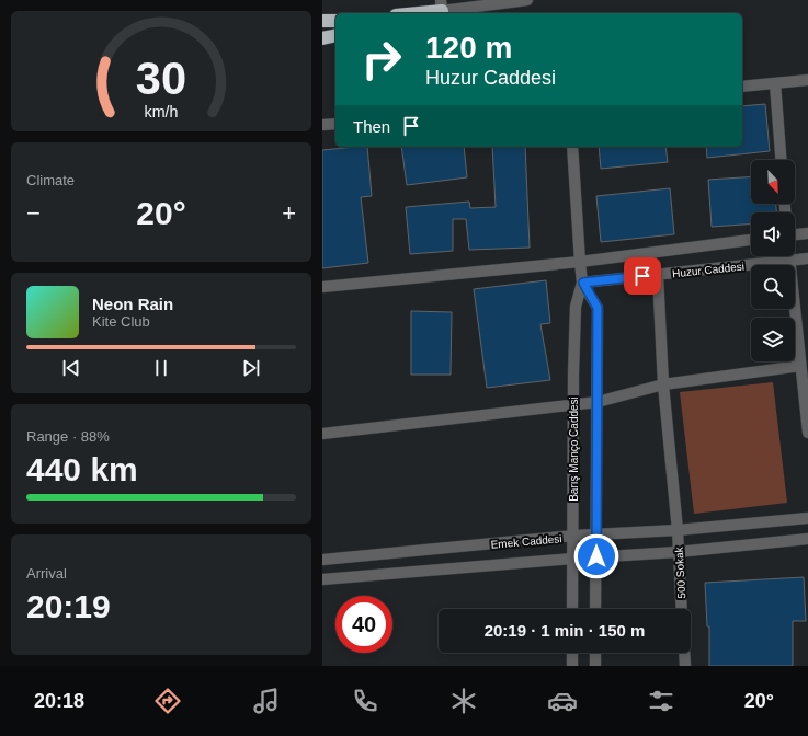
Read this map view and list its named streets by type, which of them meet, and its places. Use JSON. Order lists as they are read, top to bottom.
{
  "streets": {
    "street": [
      "Huzur Caddesi",
      "Barış Manço Caddesi",
      "Emek Caddesi",
      "500 Sokak"
    ]
  },
  "crossings": [
    ["Huzur Caddesi", "Barış Manço Caddesi"],
    ["Huzur Caddesi", "500 Sokak"],
    ["Barış Manço Caddesi", "Emek Caddesi"],
    ["Emek Caddesi", "500 Sokak"]
  ],
  "north": "bottom right",
  "page": {
    "turn": ["120 m", "Huzur Caddesi"],
    "then": "Then",
    "tile": [
      "Climate",
      ["Range · 88%", "440 km"],
      ["Arrival", "20:19"]
    ],
    "heat": ["−", "20°", "+"],
    "song": ["Neon Rain", "Kite Club"],
    "limit": "40",
    "trip": "20:19 · 1 min · 150 m",
    "tabs": ["20:18", "20°"],
    "gauge": ["30", "km/h"]
  }
}
